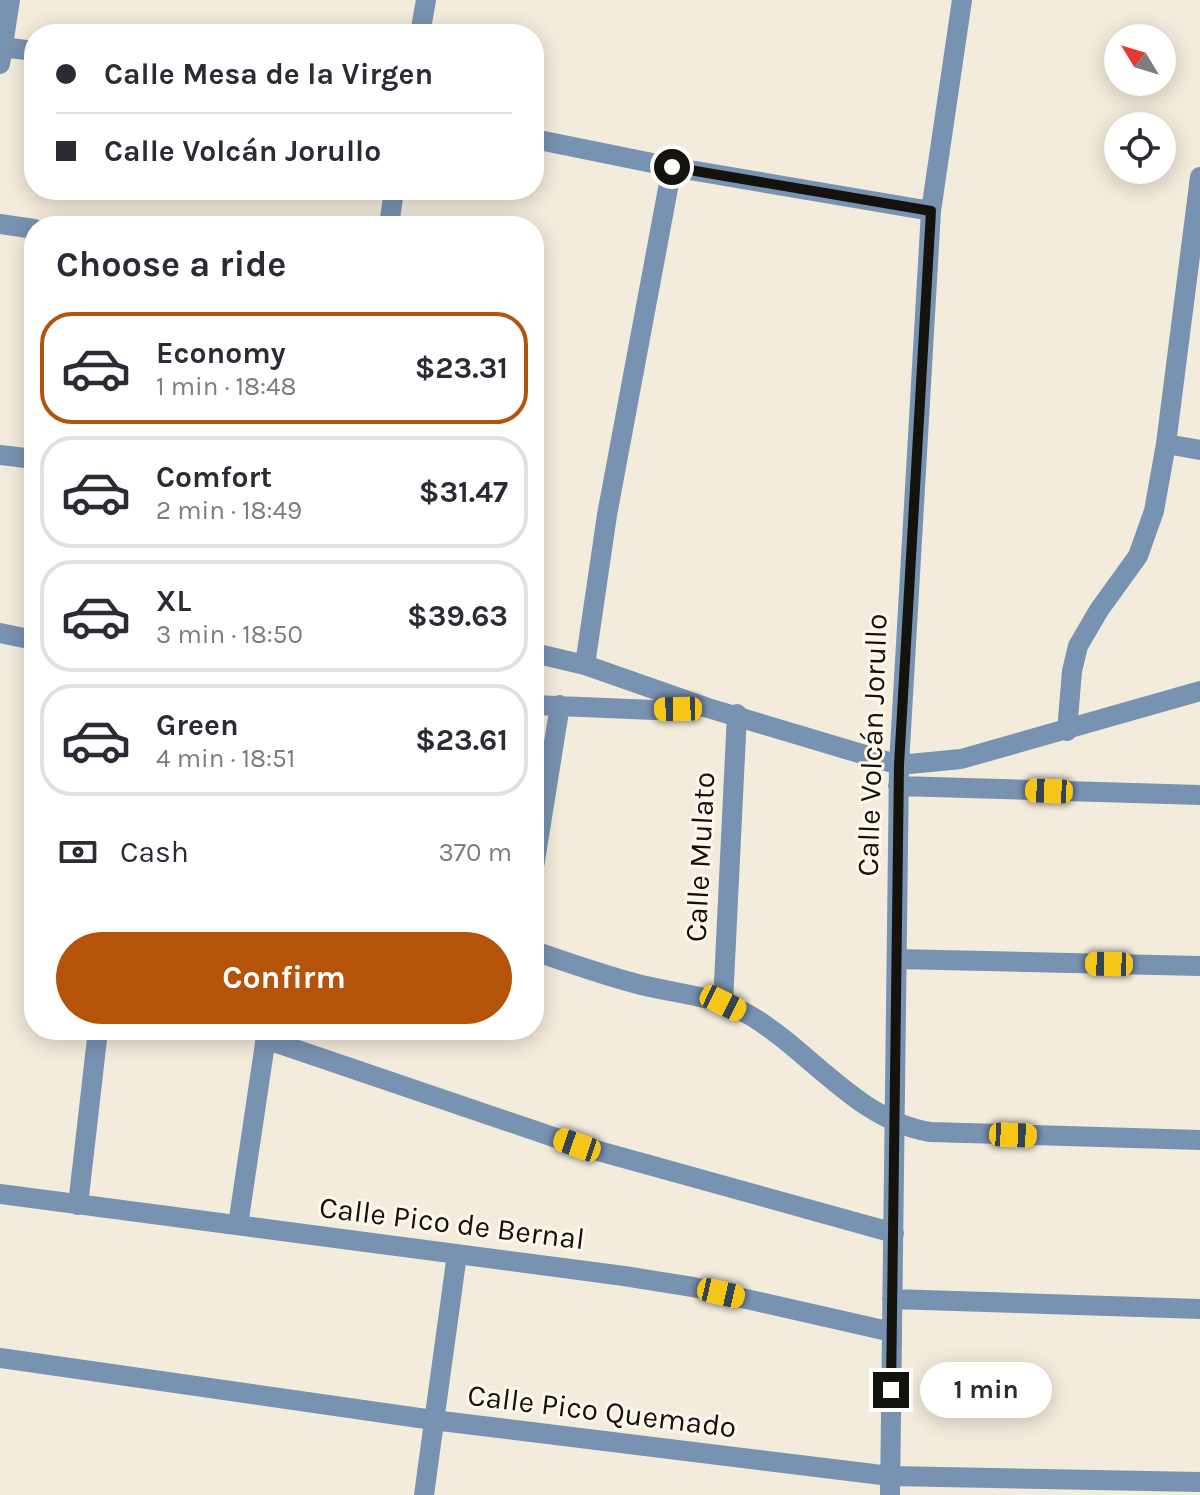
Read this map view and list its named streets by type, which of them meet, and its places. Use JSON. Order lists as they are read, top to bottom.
{
  "streets": {
    "street": [
      "Calle Volcán Jorullo",
      "Calle Mulato",
      "Calle Pico de Bernal",
      "Calle Pico Quemado"
    ]
  },
  "crossings": [
    ["Calle Volcán Jorullo", "Calle Pico de Bernal"],
    ["Calle Volcán Jorullo", "Calle Pico Quemado"]
  ],
  "north": "top left",
  "page": {
    "banner": ["Calle Mesa de la Virgen", "Calle Volcán Jorullo"],
    "heading": "Choose a ride",
    "list": [
      {
        "name": "Economy",
        "note": "1 min · 18:48",
        "value": "$23.31"
      },
      {
        "name": "Comfort",
        "note": "2 min · 18:49",
        "value": "$31.47"
      },
      {
        "name": "XL",
        "note": "3 min · 18:50",
        "value": "$39.63"
      },
      {
        "name": "Green",
        "note": "4 min · 18:51",
        "value": "$23.61"
      }
    ],
    "pay": ["Cash", "370 m"],
    "buttons": "Confirm",
    "bubble": "1 min"
  }
}
